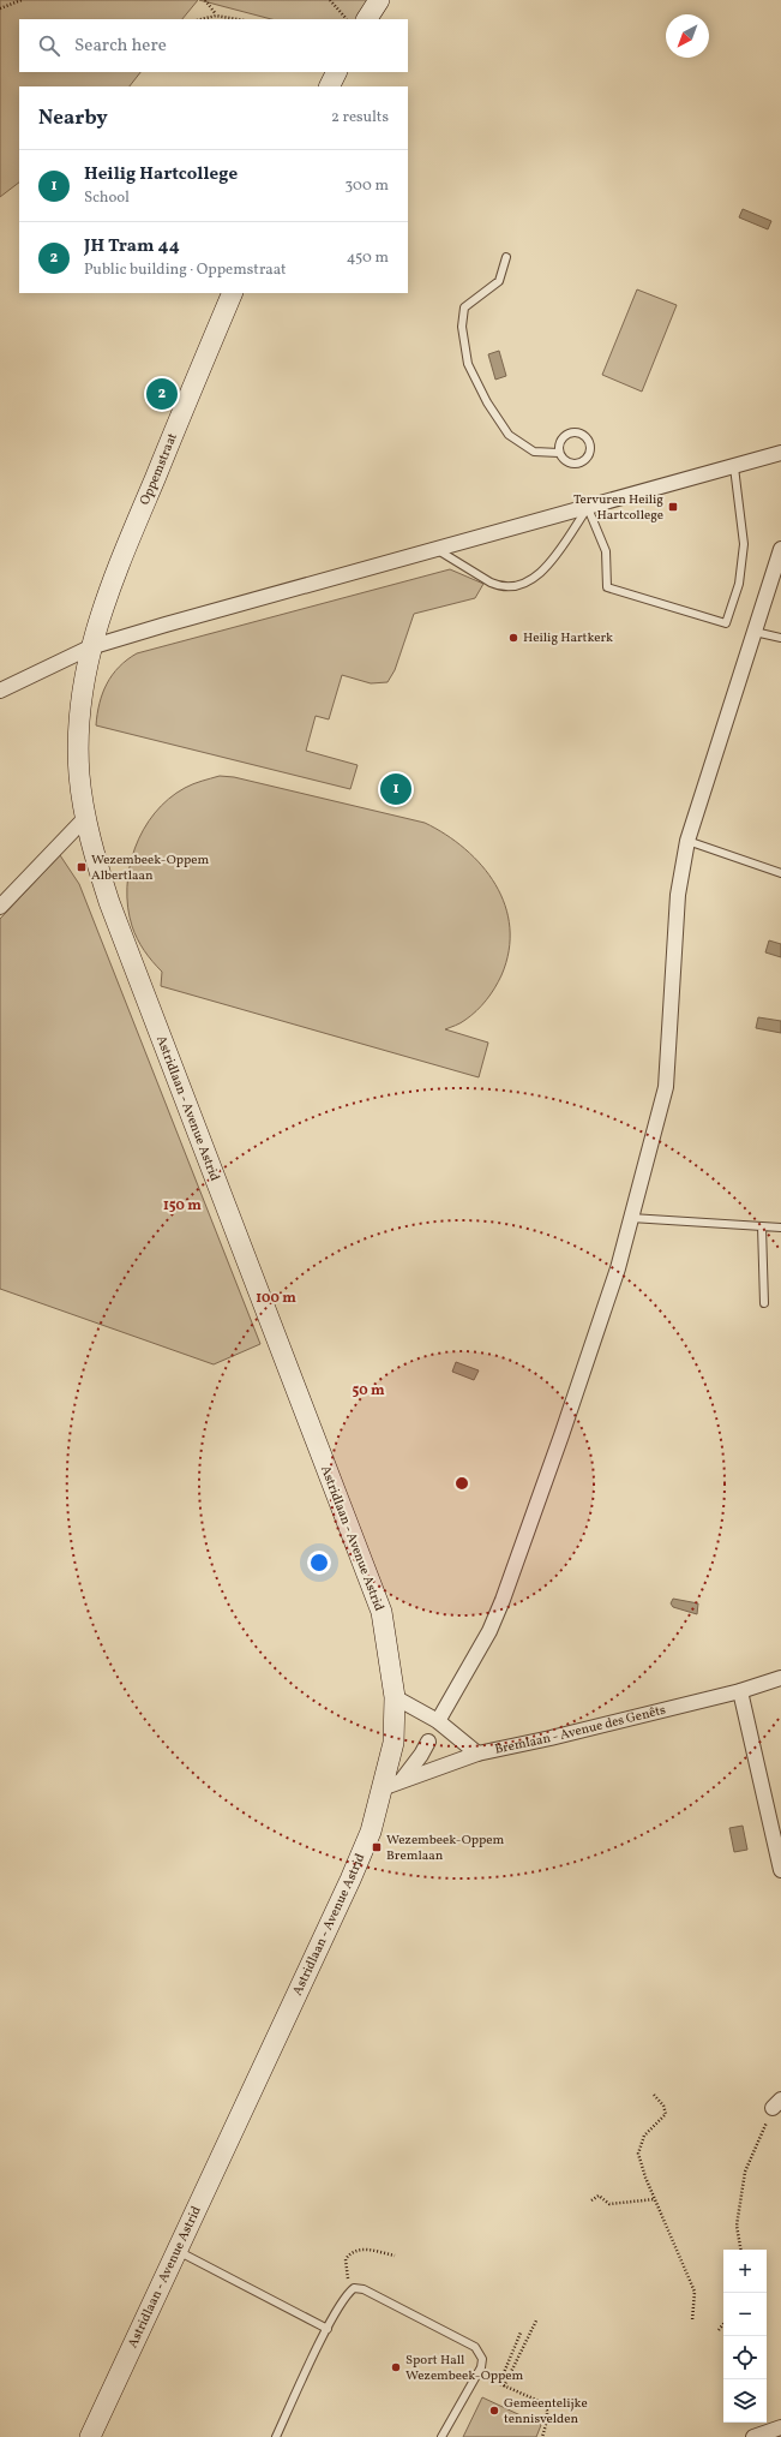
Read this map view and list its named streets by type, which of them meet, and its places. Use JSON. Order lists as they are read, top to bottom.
{
  "streets": {
    "street": ["Oppemstraat", "Astridlaan - Avenue Astrid", "Bremlaan - Avenue des Genêts"]
  },
  "crossings": [
    ["Oppemstraat", "Astridlaan - Avenue Astrid"],
    ["Astridlaan - Avenue Astrid", "Bremlaan - Avenue des Genêts"]
  ],
  "places": {
    "transit": ["Tervuren Heilig Hartcollege", "Wezembeek-Oppem Albertlaan", "Wezembeek-Oppem Bremlaan"],
    "other": ["Heilig Hartkerk", "Sport Hall Wezembeek-Oppem", "Gemeentelijke tennisvelden"]
  },
  "north": "bottom left",
  "page": {
    "search": "Search here",
    "heading": ["Nearby", "2 results"],
    "list": [
      {
        "mark": "1",
        "name": "Heilig Hartcollege",
        "note": "School",
        "value": "300 m"
      },
      {
        "mark": "2",
        "name": "JH Tram 44",
        "note": "Public building · Oppemstraat",
        "value": "450 m"
      }
    ],
    "pins": ["2", "1"],
    "map_buttons": ["+", "−"]
  },
  "rings": ["150 m", "100 m", "50 m"]
}
